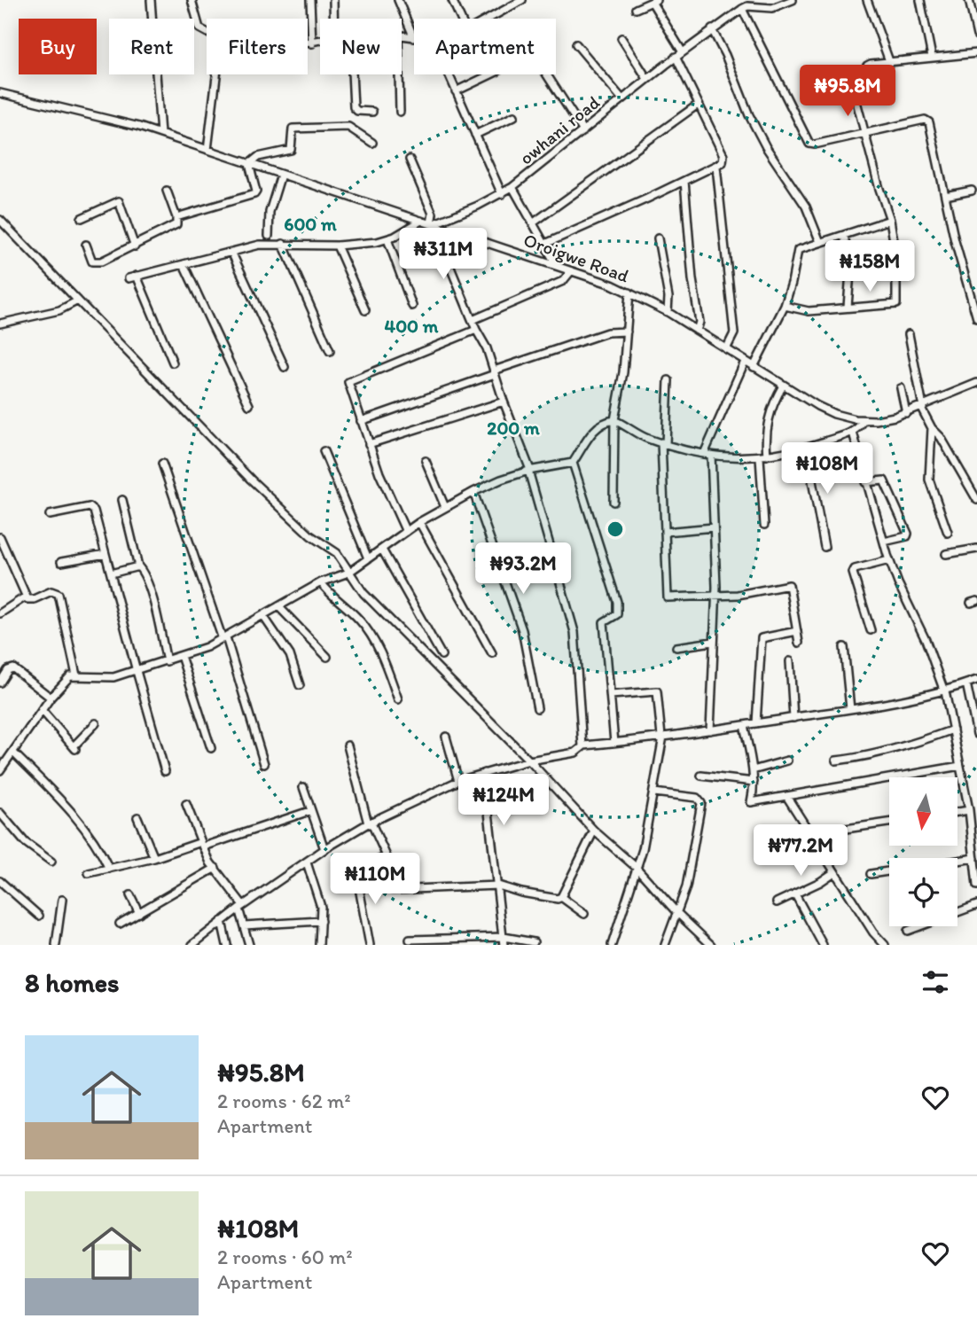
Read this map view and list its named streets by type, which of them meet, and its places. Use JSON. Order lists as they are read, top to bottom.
{
  "streets": {
    "street": ["owhani road", "Oroigwe Road"]
  },
  "crossings": [
    ["owhani road", "Oroigwe Road"]
  ],
  "north": "bottom",
  "page": {
    "chip": [
      "Buy",
      "Rent",
      "Filters",
      "New",
      "Apartment"
    ],
    "price": [
      "₦95.8M",
      "₦311M",
      "₦158M",
      "₦108M",
      "₦93.2M",
      "₦124M",
      "₦77.2M",
      "₦110M"
    ],
    "heading": "8 homes",
    "list": [
      {
        "name": "₦95.8M",
        "note": "2 rooms · 62 m² · Apartment"
      },
      {
        "name": "₦108M",
        "note": "2 rooms · 60 m² · Apartment"
      }
    ]
  },
  "rings": ["600 m", "400 m", "200 m"]
}
